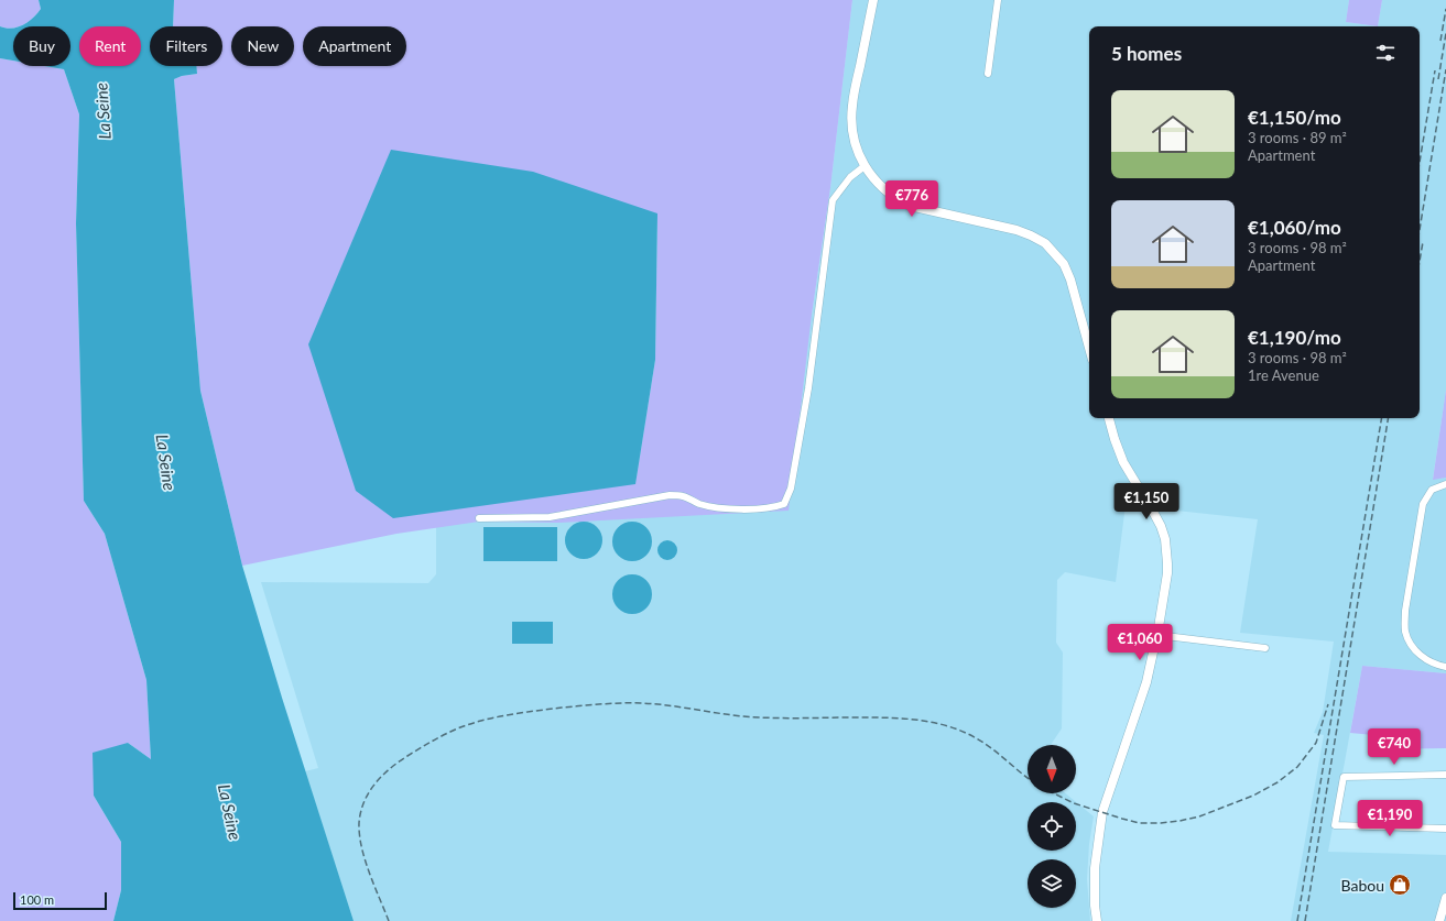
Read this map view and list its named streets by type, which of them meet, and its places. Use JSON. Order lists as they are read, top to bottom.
{
  "water": ["La Seine"],
  "places": {
    "shop": ["Babou"]
  },
  "scale_bar": "100 m",
  "north": "bottom",
  "page": {
    "chip": [
      "Buy",
      "Rent",
      "Filters",
      "New",
      "Apartment"
    ],
    "heading": "5 homes",
    "list": [
      {
        "name": "€1,150/mo",
        "note": "3 rooms · 89 m² · Apartment"
      },
      {
        "name": "€1,060/mo",
        "note": "3 rooms · 98 m² · Apartment"
      },
      {
        "name": "€1,190/mo",
        "note": "3 rooms · 98 m² · 1re Avenue"
      }
    ],
    "price": [
      "€776",
      "€1,150",
      "€1,060",
      "€740",
      "€1,190"
    ],
    "scale": "100 m"
  }
}
